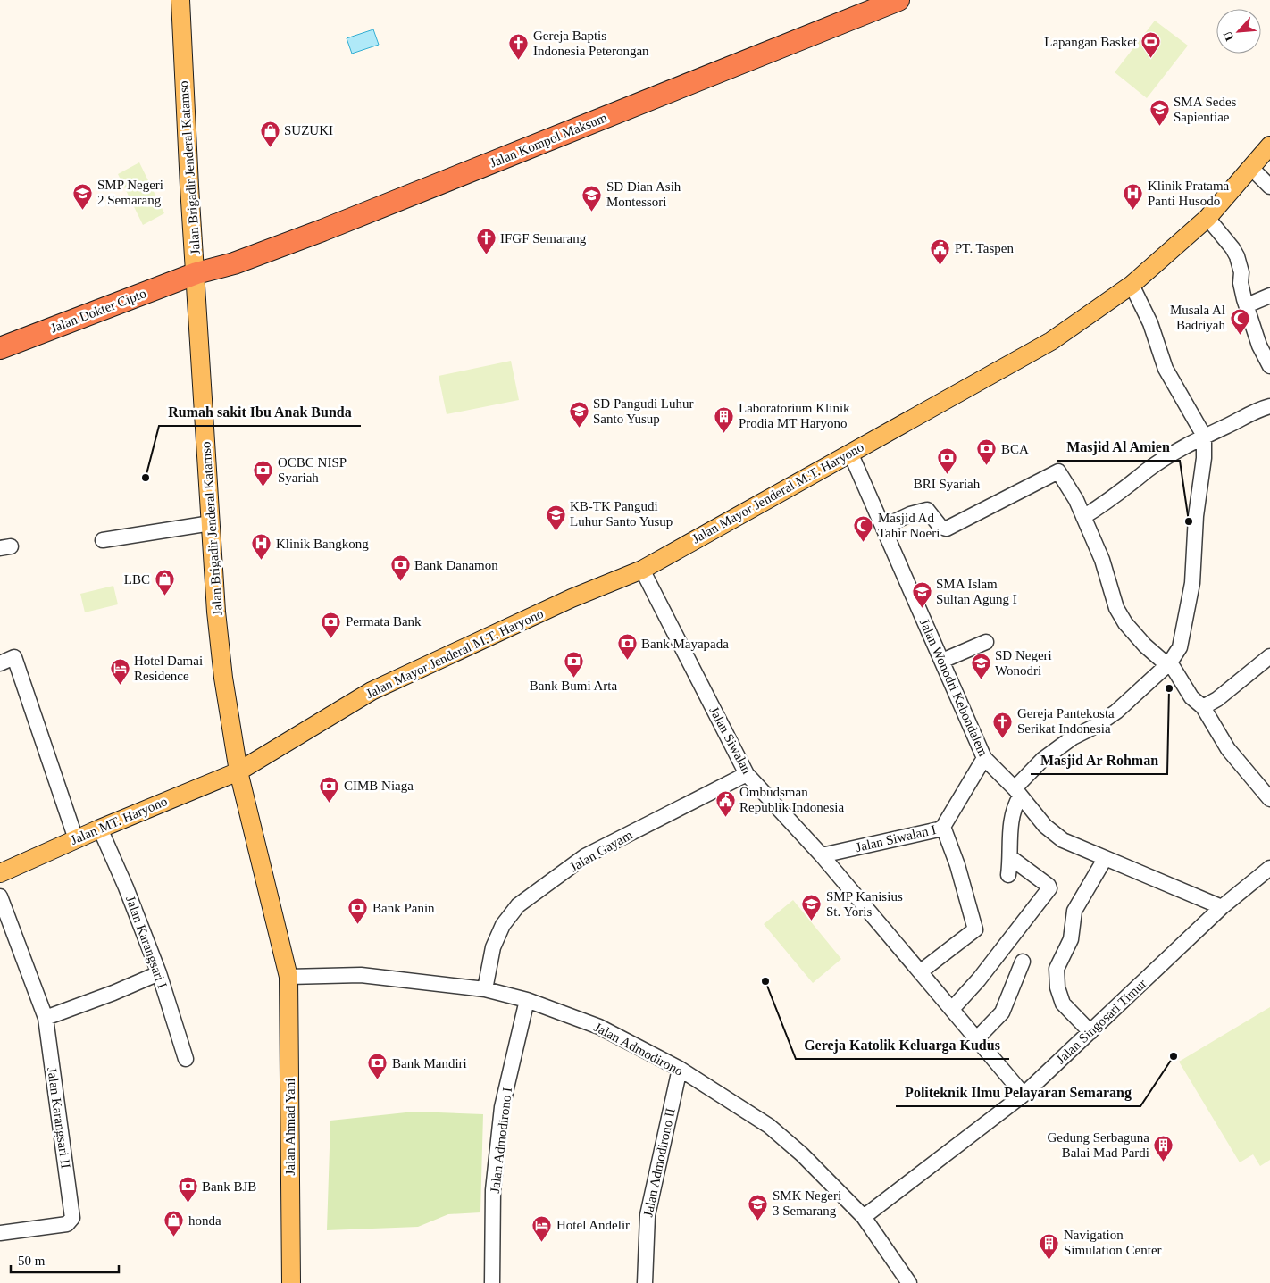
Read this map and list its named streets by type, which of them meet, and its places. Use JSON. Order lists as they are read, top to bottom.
{
  "streets": {
    "highway": ["Jalan Kompol Maksum", "Jalan Dokter Cipto"],
    "main road": [
      "Jalan Brigadir Jenderal Katamso",
      "Jalan Mayor Jenderal M.T. Haryono",
      "Jalan MT. Haryono",
      "Jalan Ahmad Yani"
    ],
    "street": [
      "Jalan Wonodri Kebondalem",
      "Jalan Siwalan",
      "Jalan Siwalan I",
      "Jalan Gayam",
      "Jalan Karangsari I",
      "Jalan Singosari Timur",
      "Jalan Admodirono",
      "Jalan Karangsari II",
      "Jalan Admodirono I",
      "Jalan Admodirono II"
    ]
  },
  "crossings": [
    ["Jalan Kompol Maksum", "Jalan Brigadir Jenderal Katamso"],
    ["Jalan Kompol Maksum", "Jalan Dokter Cipto"],
    ["Jalan Brigadir Jenderal Katamso", "Jalan Dokter Cipto"],
    ["Jalan Brigadir Jenderal Katamso", "Jalan Mayor Jenderal M.T. Haryono"],
    ["Jalan Brigadir Jenderal Katamso", "Jalan MT. Haryono"],
    ["Jalan Brigadir Jenderal Katamso", "Jalan Admodirono"],
    ["Jalan Brigadir Jenderal Katamso", "Jalan Ahmad Yani"],
    ["Jalan Mayor Jenderal M.T. Haryono", "Jalan Wonodri Kebondalem"],
    ["Jalan Mayor Jenderal M.T. Haryono", "Jalan Siwalan"],
    ["Jalan Mayor Jenderal M.T. Haryono", "Jalan MT. Haryono"],
    ["Jalan Wonodri Kebondalem", "Jalan Siwalan I"],
    ["Jalan Wonodri Kebondalem", "Jalan Singosari Timur"],
    ["Jalan Siwalan", "Jalan Siwalan I"],
    ["Jalan Siwalan", "Jalan Gayam"],
    ["Jalan Siwalan", "Jalan Singosari Timur"],
    ["Jalan MT. Haryono", "Jalan Karangsari I"],
    ["Jalan Gayam", "Jalan Admodirono"],
    ["Jalan Singosari Timur", "Jalan Admodirono"],
    ["Jalan Admodirono", "Jalan Ahmad Yani"],
    ["Jalan Admodirono", "Jalan Admodirono I"],
    ["Jalan Admodirono", "Jalan Admodirono II"]
  ],
  "places": {
    "sports": ["Lapangan Basket"],
    "church": ["Gereja Baptis Indonesia Peterongan", "IFGF Semarang", "Gereja Pantekosta Serikat Indonesia"],
    "school or university": [
      "SMA Sedes Sapientiae",
      "SMP Negeri 2 Semarang",
      "SD Dian Asih Montessori",
      "SD Pangudi Luhur Santo Yusup",
      "KB-TK Pangudi Luhur Santo Yusup",
      "SMA Islam Sultan Agung I",
      "SD Negeri Wonodri",
      "SMP Kanisius St. Yoris",
      "SMK Negeri 3 Semarang"
    ],
    "shop": ["SUZUKI", "LBC", "honda"],
    "hospital": ["Klinik Pratama Panti Husodo", "Klinik Bangkong"],
    "public building": ["PT. Taspen", "Ombudsman Republik Indonesia"],
    "mosque": ["Musala Al Badriyah", "Masjid Ad Tahir Noeri"],
    "building": ["Laboratorium Klinik Prodia MT Haryono", "Gedung Serbaguna Balai Mad Pardi", "Navigation Simulation Center"],
    "bank": [
      "BCA",
      "BRI Syariah",
      "OCBC NISP Syariah",
      "Bank Danamon",
      "Permata Bank",
      "Bank Mayapada",
      "Bank Bumi Arta",
      "CIMB Niaga",
      "Bank Panin",
      "Bank Mandiri",
      "Bank BJB"
    ],
    "other": [
      "Rumah sakit Ibu Anak Bunda",
      "Masjid Al Amien",
      "Masjid Ar Rohman",
      "Gereja Katolik Keluarga Kudus",
      "Politeknik Ilmu Pelayaran Semarang"
    ],
    "hotel": ["Hotel Damai Residence", "Hotel Andelir"]
  },
  "scale_bar": "50 m",
  "north": "bottom left"
}
